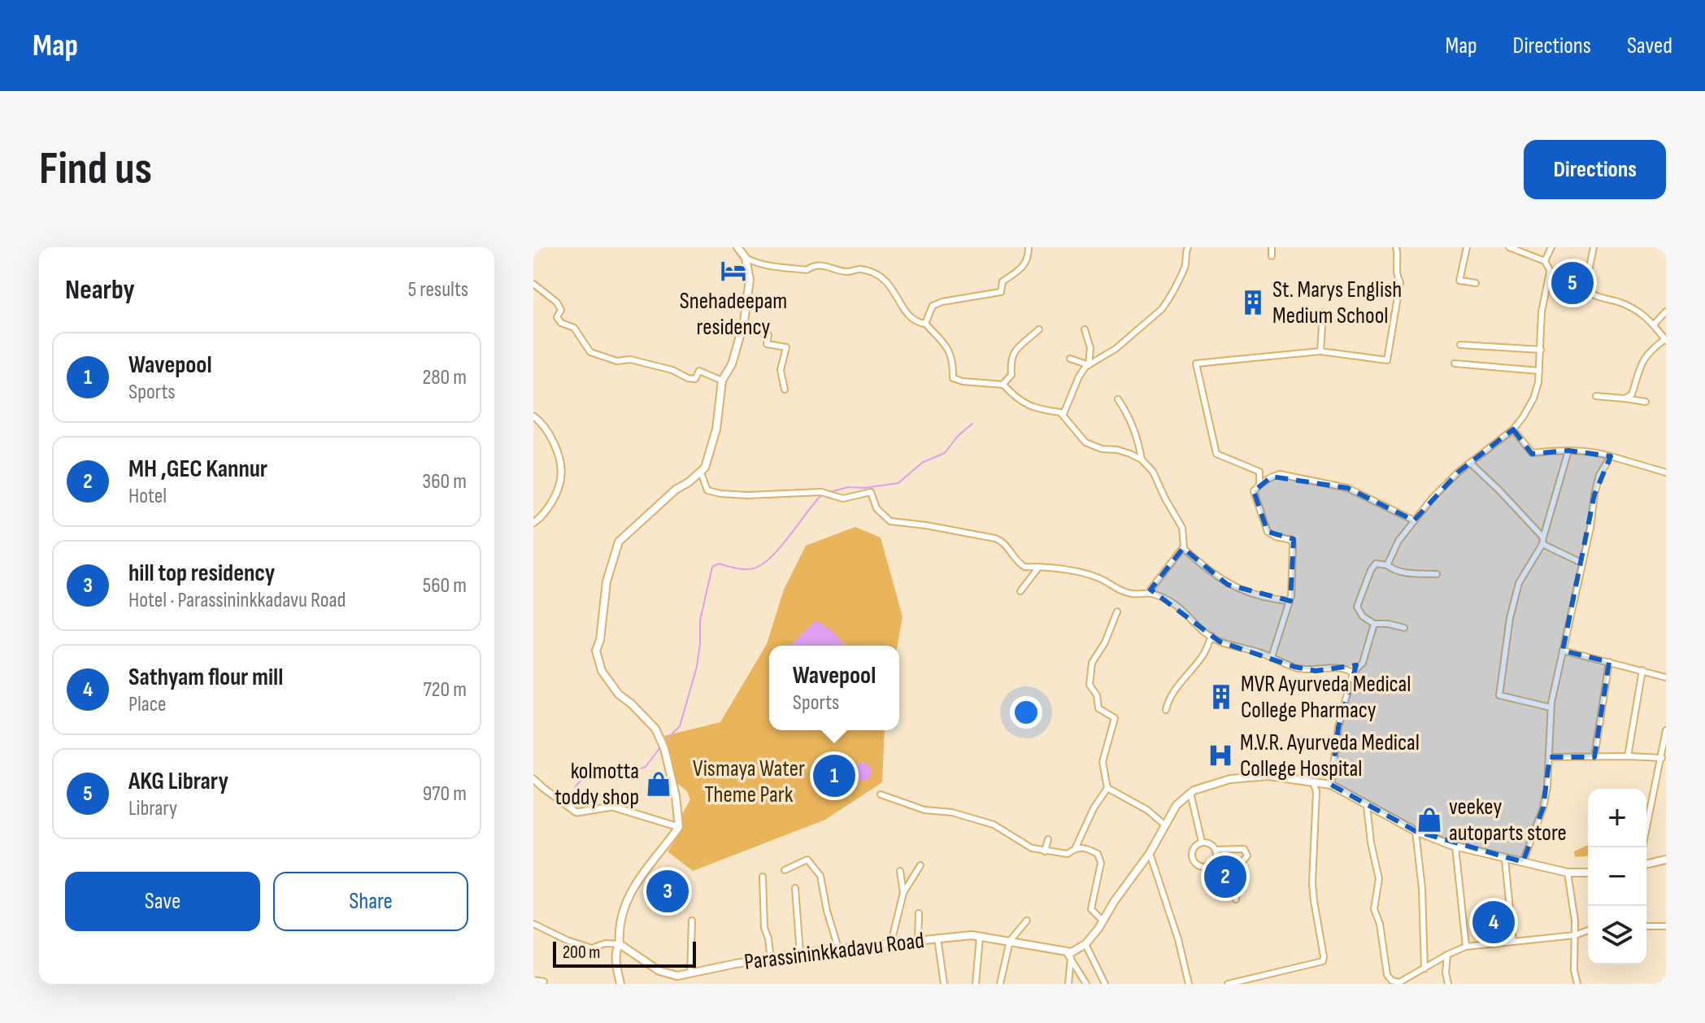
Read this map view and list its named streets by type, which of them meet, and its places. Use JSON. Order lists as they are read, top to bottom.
{
  "streets": {
    "main road": ["Parassininkkadavu Road"]
  },
  "parks": ["Vismaya Water Theme Park"],
  "places": {
    "hotel": ["Snehadeepam residency"],
    "building": ["St. Marys English Medium School", "MVR Ayurveda Medical College Pharmacy"],
    "hospital": ["M.V.R. Ayurveda Medical College Hospital"],
    "shop": ["kolmotta toddy shop", "veekey autoparts store"]
  },
  "scale_bar": "200 m",
  "page": {
    "header": "Map",
    "nav": ["Map", "Directions", "Saved"],
    "buttons": [
      "Directions",
      ["Save", "Share"]
    ],
    "title": "Find us",
    "heading": ["Nearby", "5 results"],
    "pins": [
      "5",
      "1",
      "2",
      "3",
      "4"
    ],
    "list": [
      {
        "mark": "1",
        "name": "Wavepool",
        "note": "Sports",
        "value": "280 m"
      },
      {
        "mark": "2",
        "name": "MH ,GEC Kannur",
        "note": "Hotel",
        "value": "360 m"
      },
      {
        "mark": "3",
        "name": "hill top residency",
        "note": "Hotel · Parassininkkadavu Road",
        "value": "560 m"
      },
      {
        "mark": "4",
        "name": "Sathyam flour mill",
        "note": "Place",
        "value": "720 m"
      },
      {
        "mark": "5",
        "name": "AKG Library",
        "note": "Library",
        "value": "970 m"
      }
    ],
    "popup": ["Wavepool", "Sports"],
    "map_buttons": ["+", "−"],
    "scale": "200 m"
  }
}
